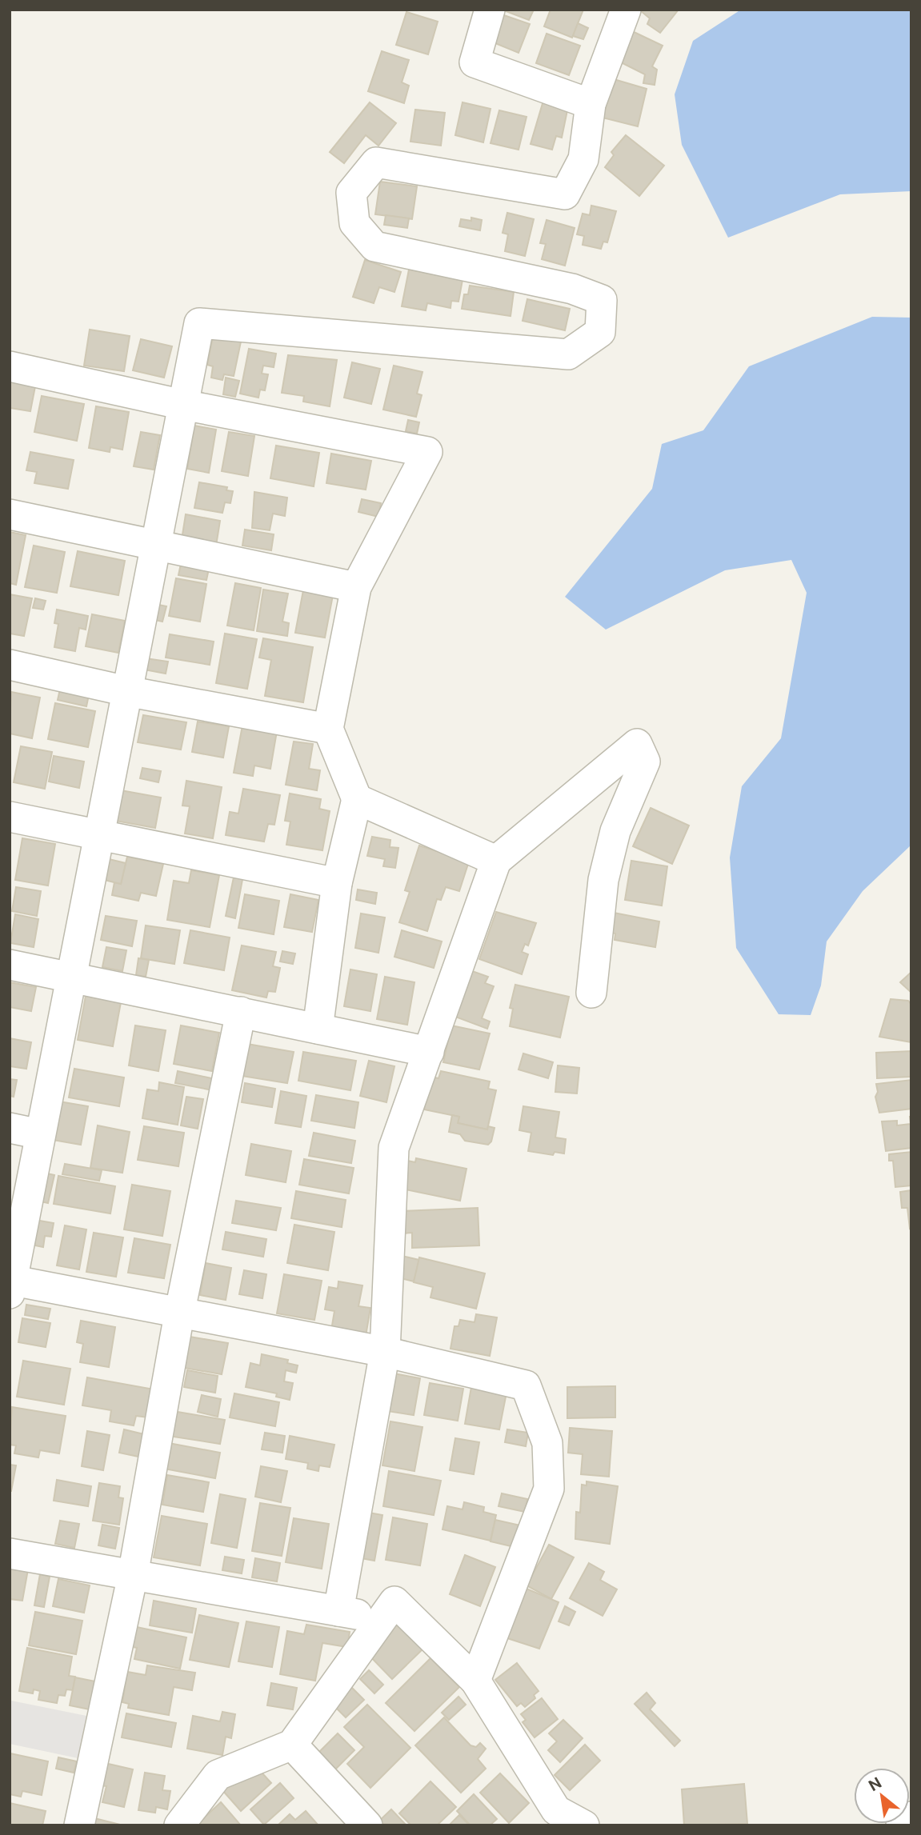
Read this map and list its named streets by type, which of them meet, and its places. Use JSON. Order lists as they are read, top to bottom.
{
  "north": "top left"
}
